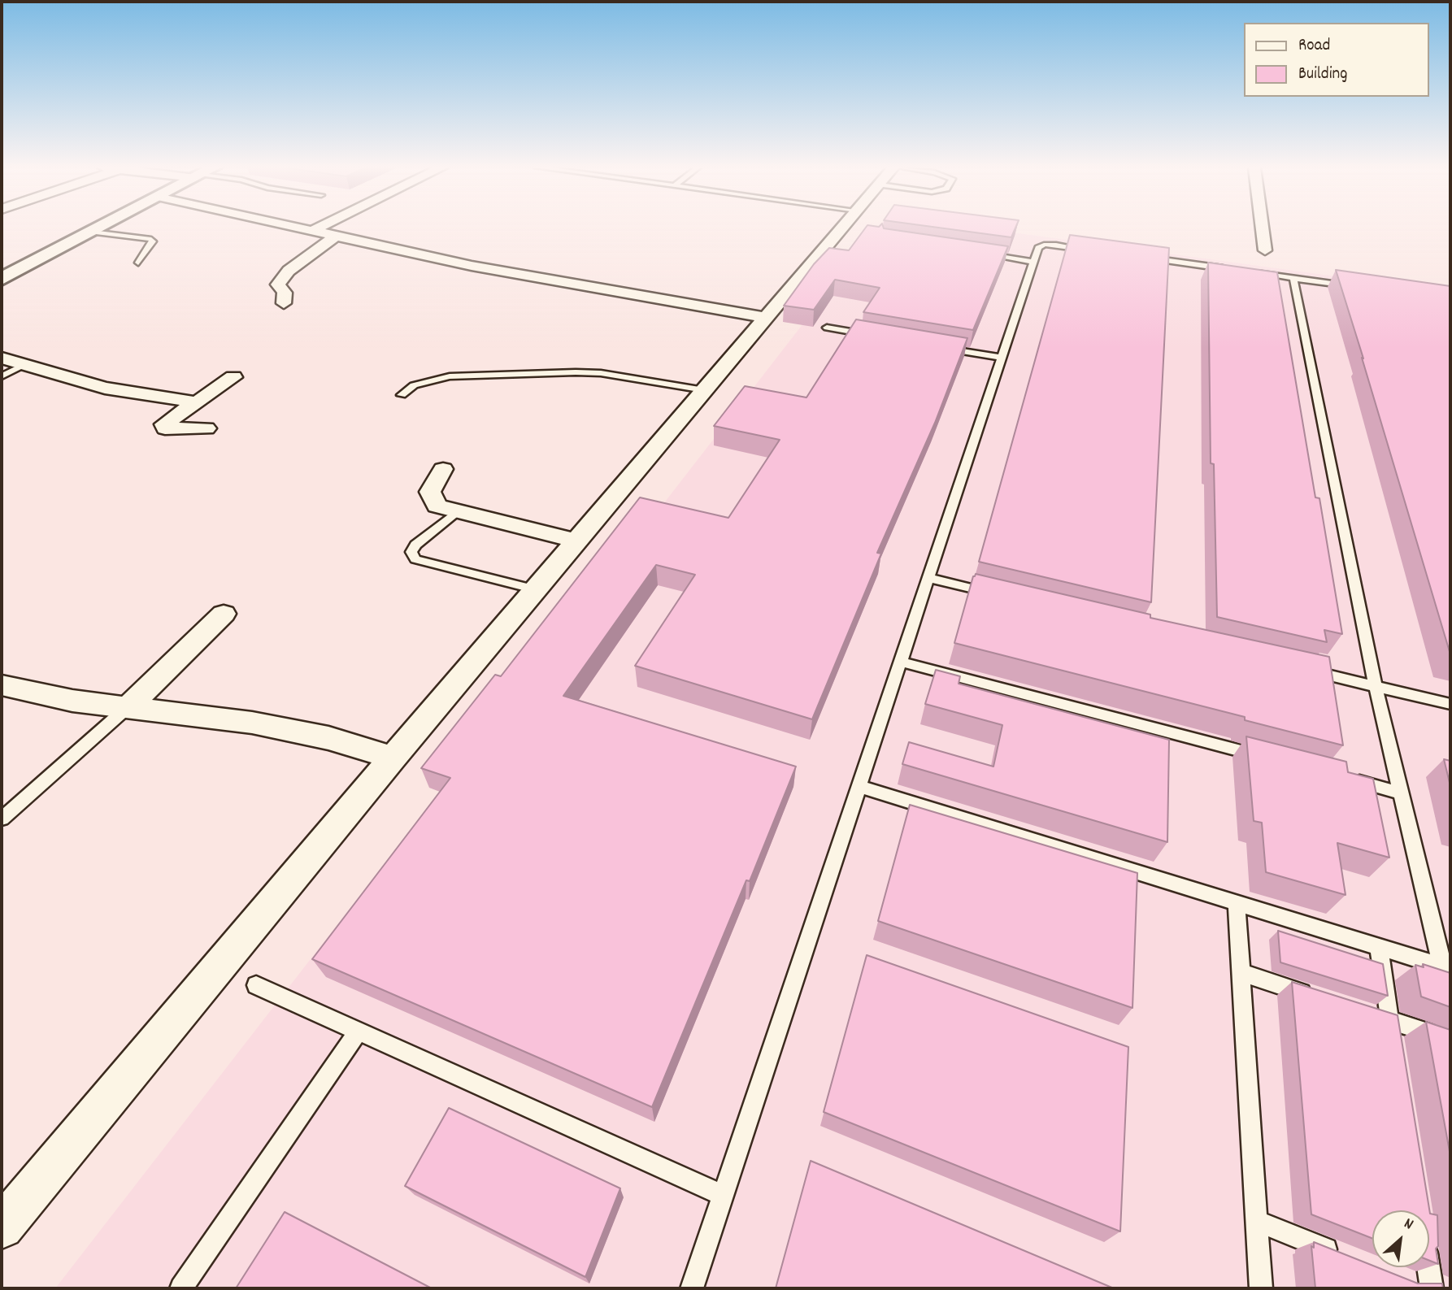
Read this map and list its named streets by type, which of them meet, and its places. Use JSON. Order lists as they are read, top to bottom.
{
  "legend": ["Road", "Building"],
  "north": "top right"
}
